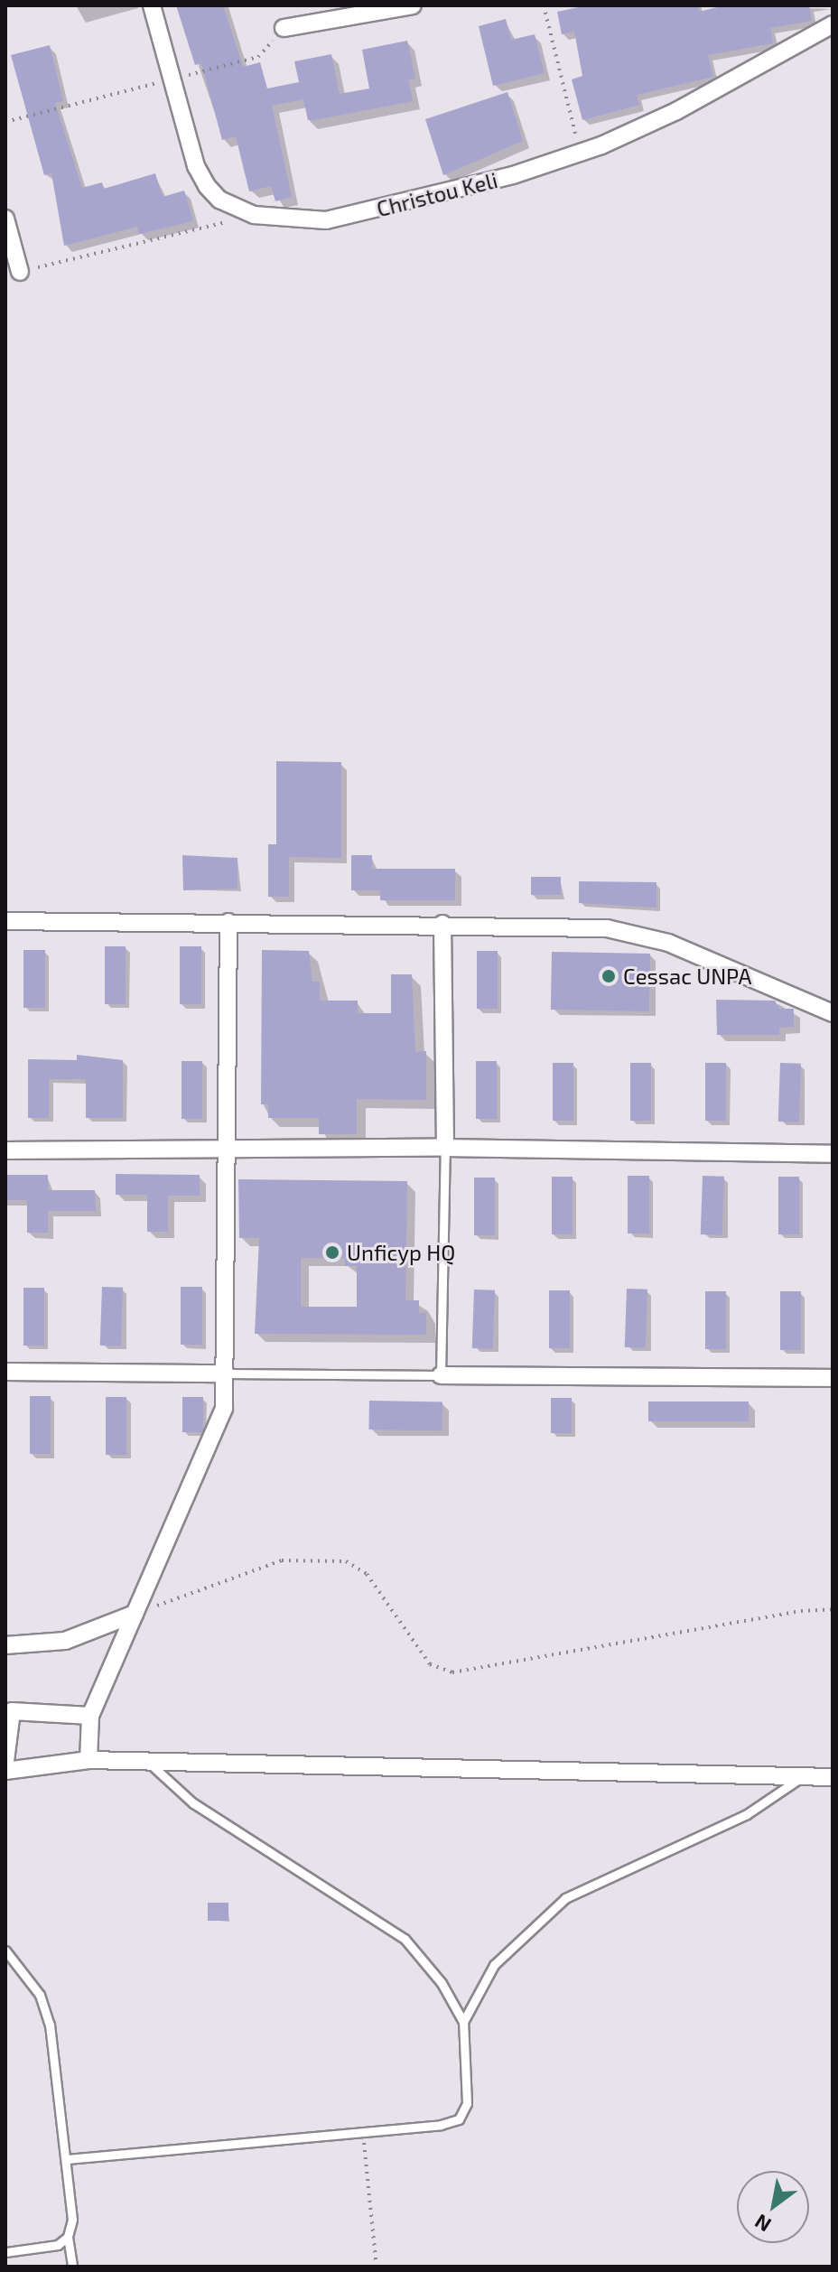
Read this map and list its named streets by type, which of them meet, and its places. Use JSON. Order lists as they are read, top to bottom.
{
  "streets": {
    "street": ["Christou Keli"]
  },
  "places": ["Cessac UNPA", "Unficyp HQ"],
  "north": "bottom left"
}
